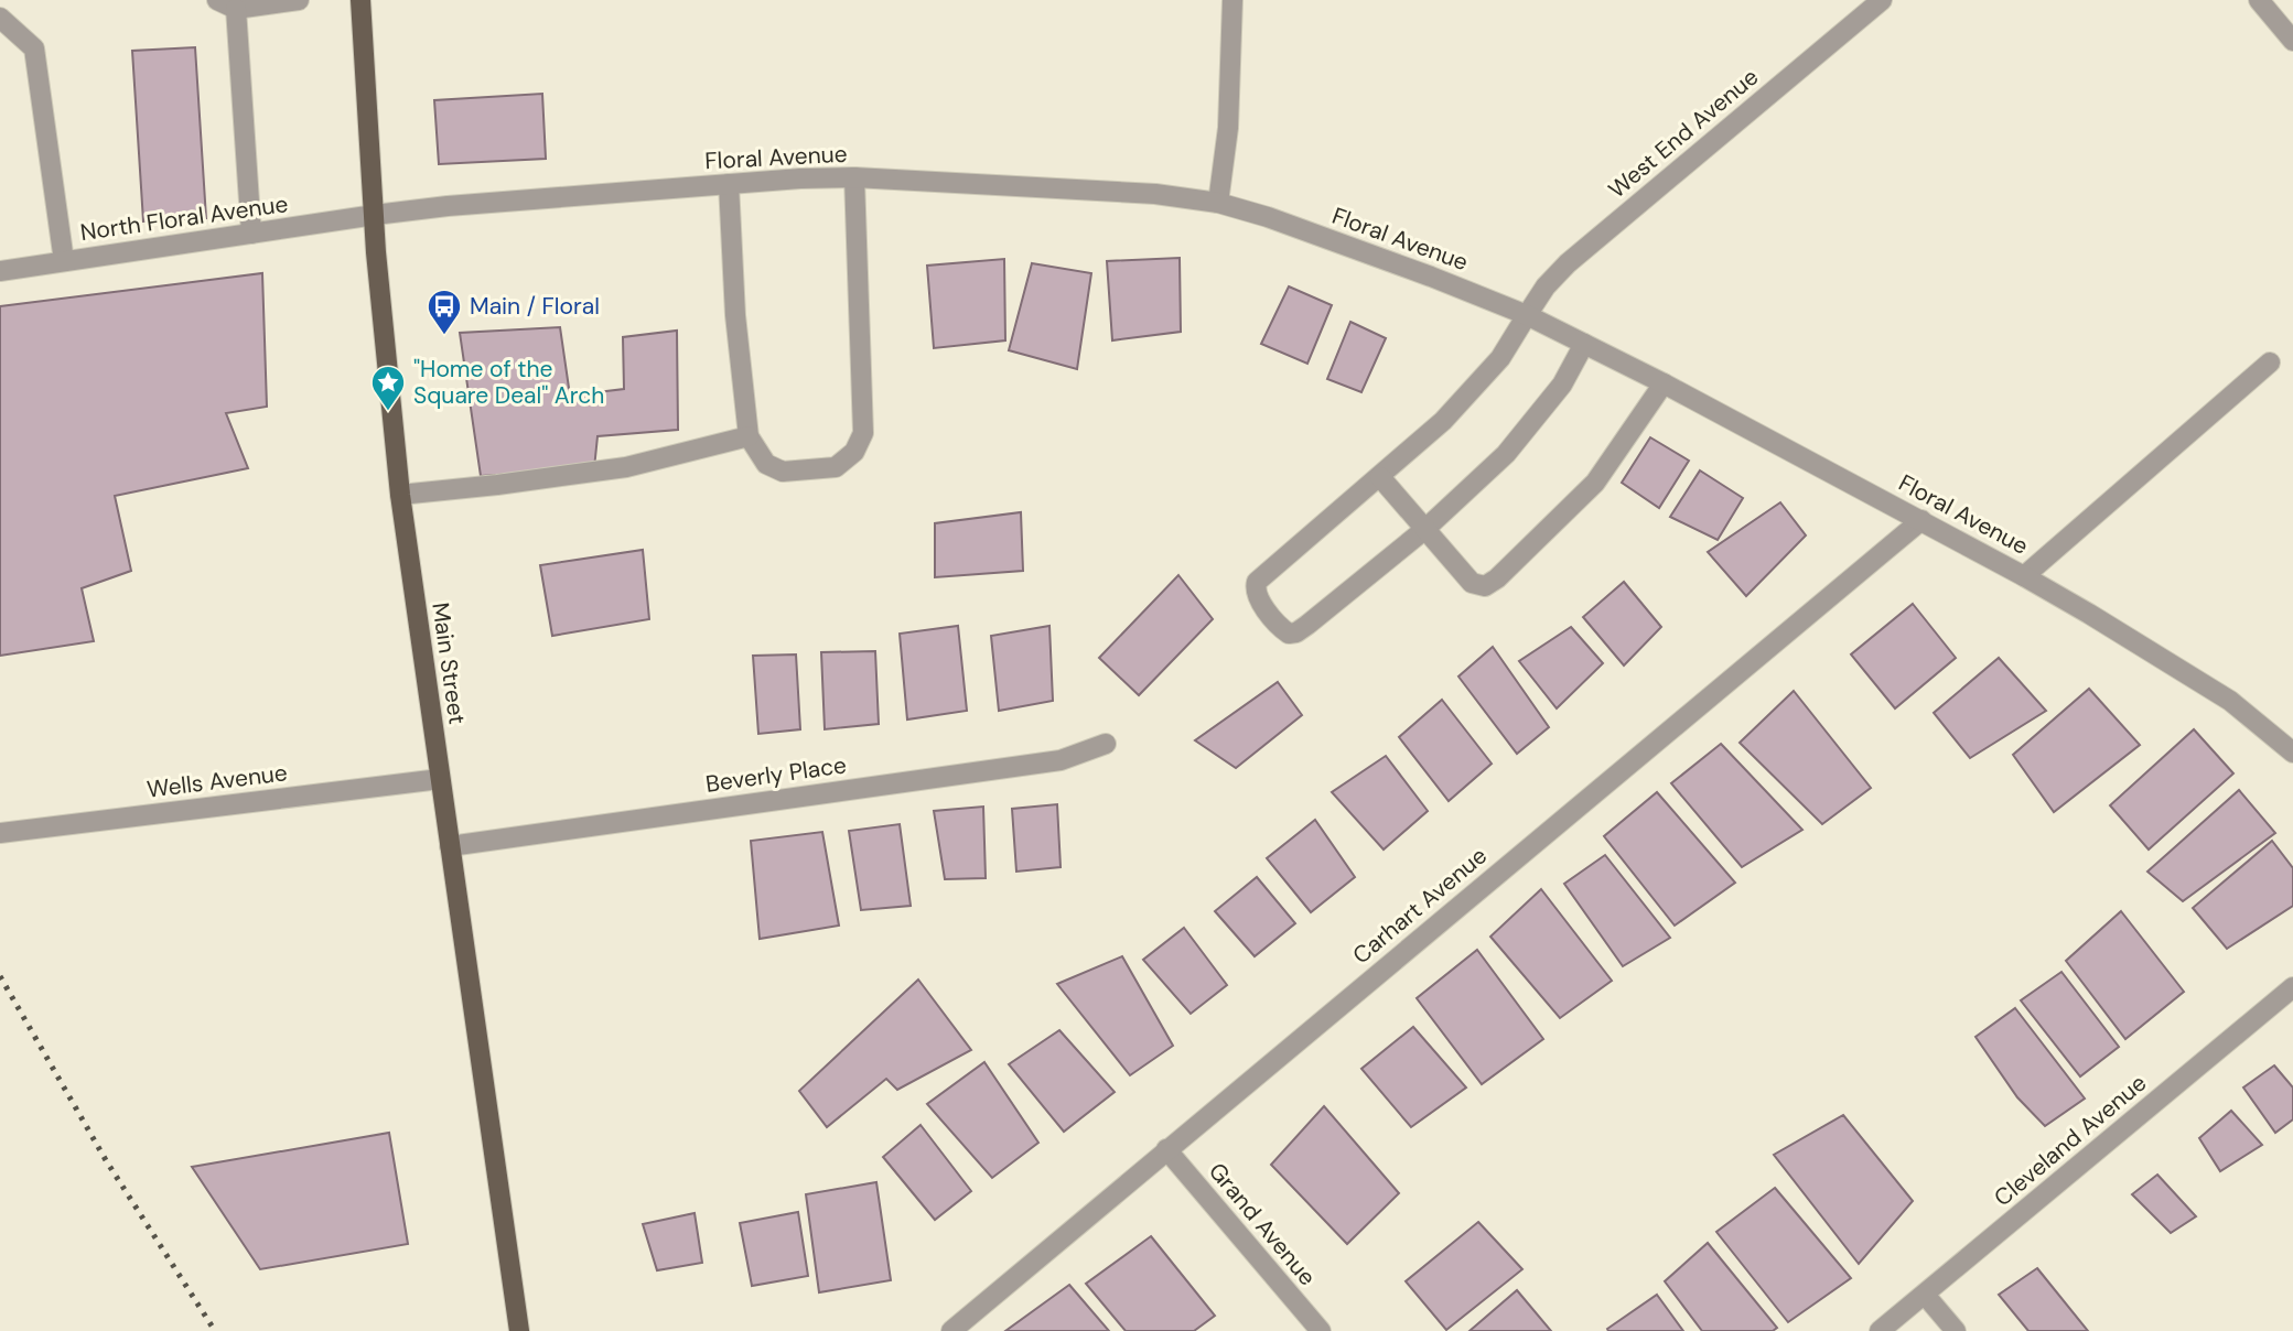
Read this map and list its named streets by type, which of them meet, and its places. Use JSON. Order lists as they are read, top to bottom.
{
  "streets": {
    "main road": ["Main Street"],
    "street": [
      "West End Avenue",
      "Floral Avenue",
      "North Floral Avenue",
      "Beverly Place",
      "Wells Avenue",
      "Carhart Avenue",
      "Cleveland Avenue",
      "Grand Avenue"
    ]
  },
  "crossings": [
    ["West End Avenue", "Floral Avenue"],
    ["Floral Avenue", "North Floral Avenue"],
    ["Floral Avenue", "Main Street"],
    ["Floral Avenue", "Carhart Avenue"],
    ["North Floral Avenue", "Main Street"],
    ["Main Street", "Beverly Place"],
    ["Main Street", "Wells Avenue"],
    ["Carhart Avenue", "Grand Avenue"]
  ],
  "places": {
    "bus stop": ["Main / Floral"],
    "place": ["\"Home of the Square Deal\" Arch"]
  }
}
